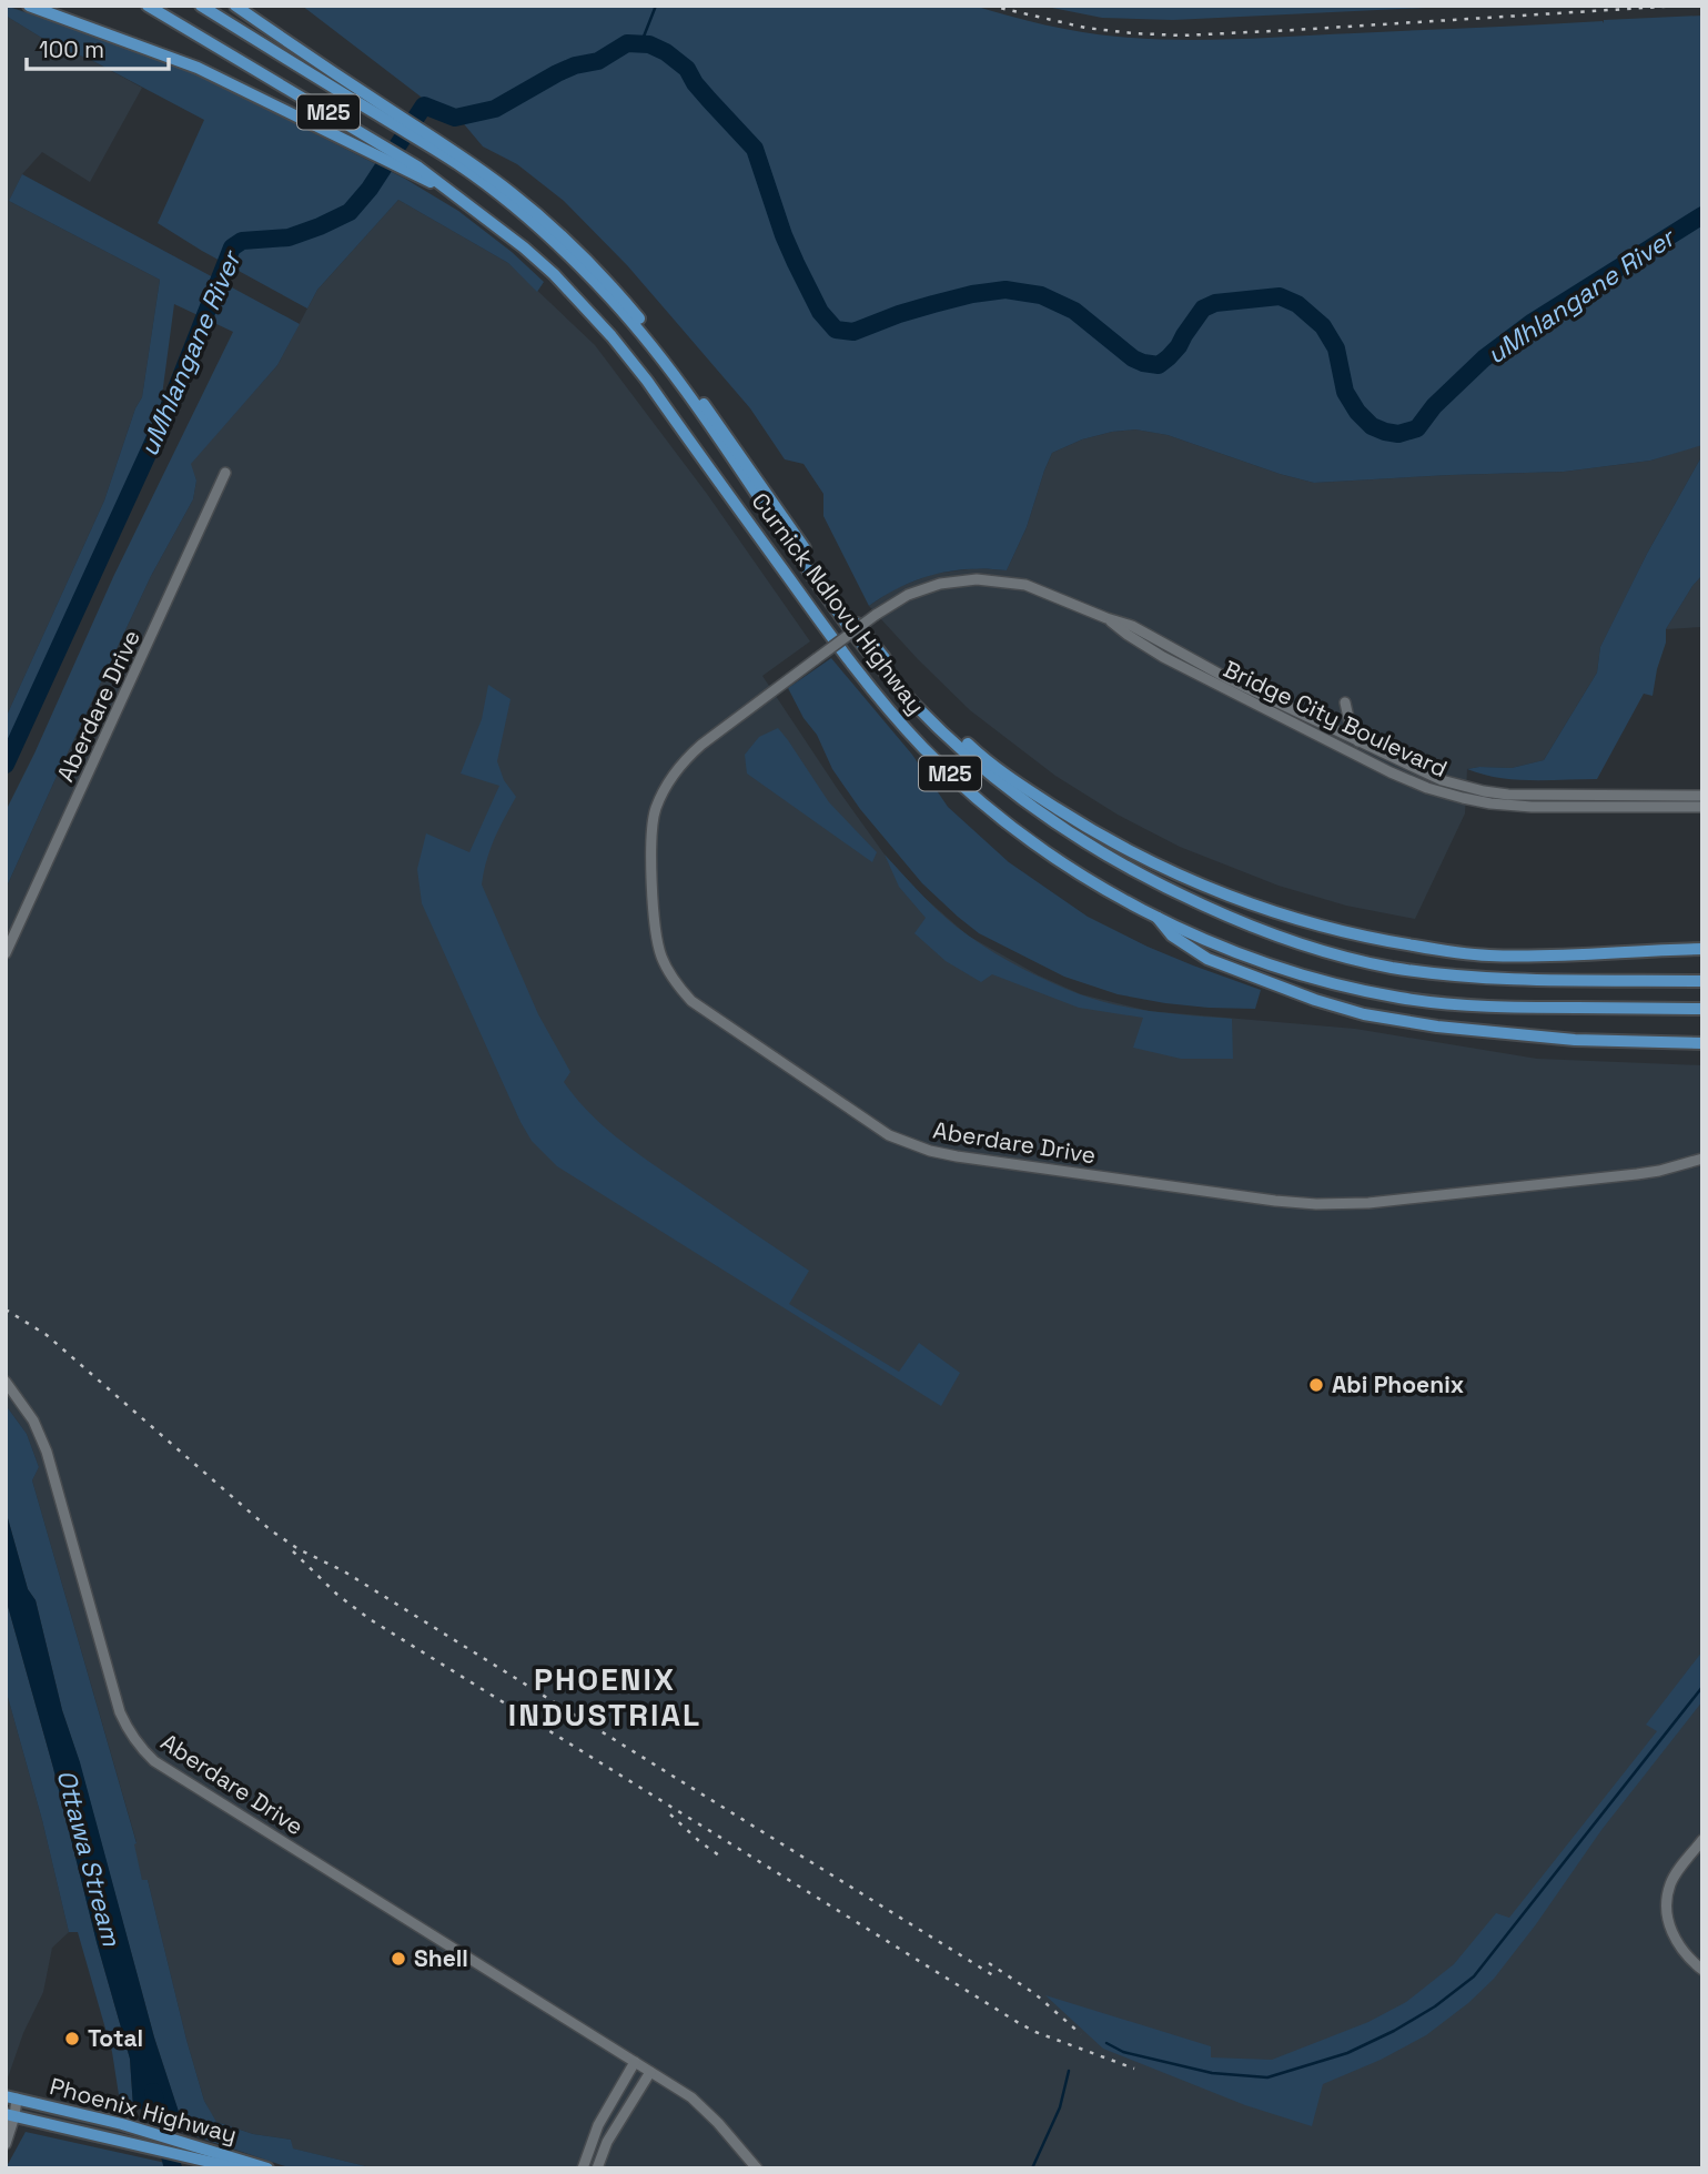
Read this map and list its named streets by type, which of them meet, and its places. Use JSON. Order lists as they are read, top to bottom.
{
  "streets": {
    "main road": ["M25", "Curnick Ndlovu Highway", "Phoenix Highway"],
    "street": ["Aberdare Drive", "Bridge City Boulevard"]
  },
  "crossings": [
    ["M25", "Curnick Ndlovu Highway"],
    ["Aberdare Drive", "Bridge City Boulevard"]
  ],
  "districts": ["PHOENIX INDUSTRIAL"],
  "water": ["uMhlangane River", "Ottawa Stream"],
  "places": ["Abi Phoenix", "Shell", "Total"],
  "scale_bar": "100 m"
}
